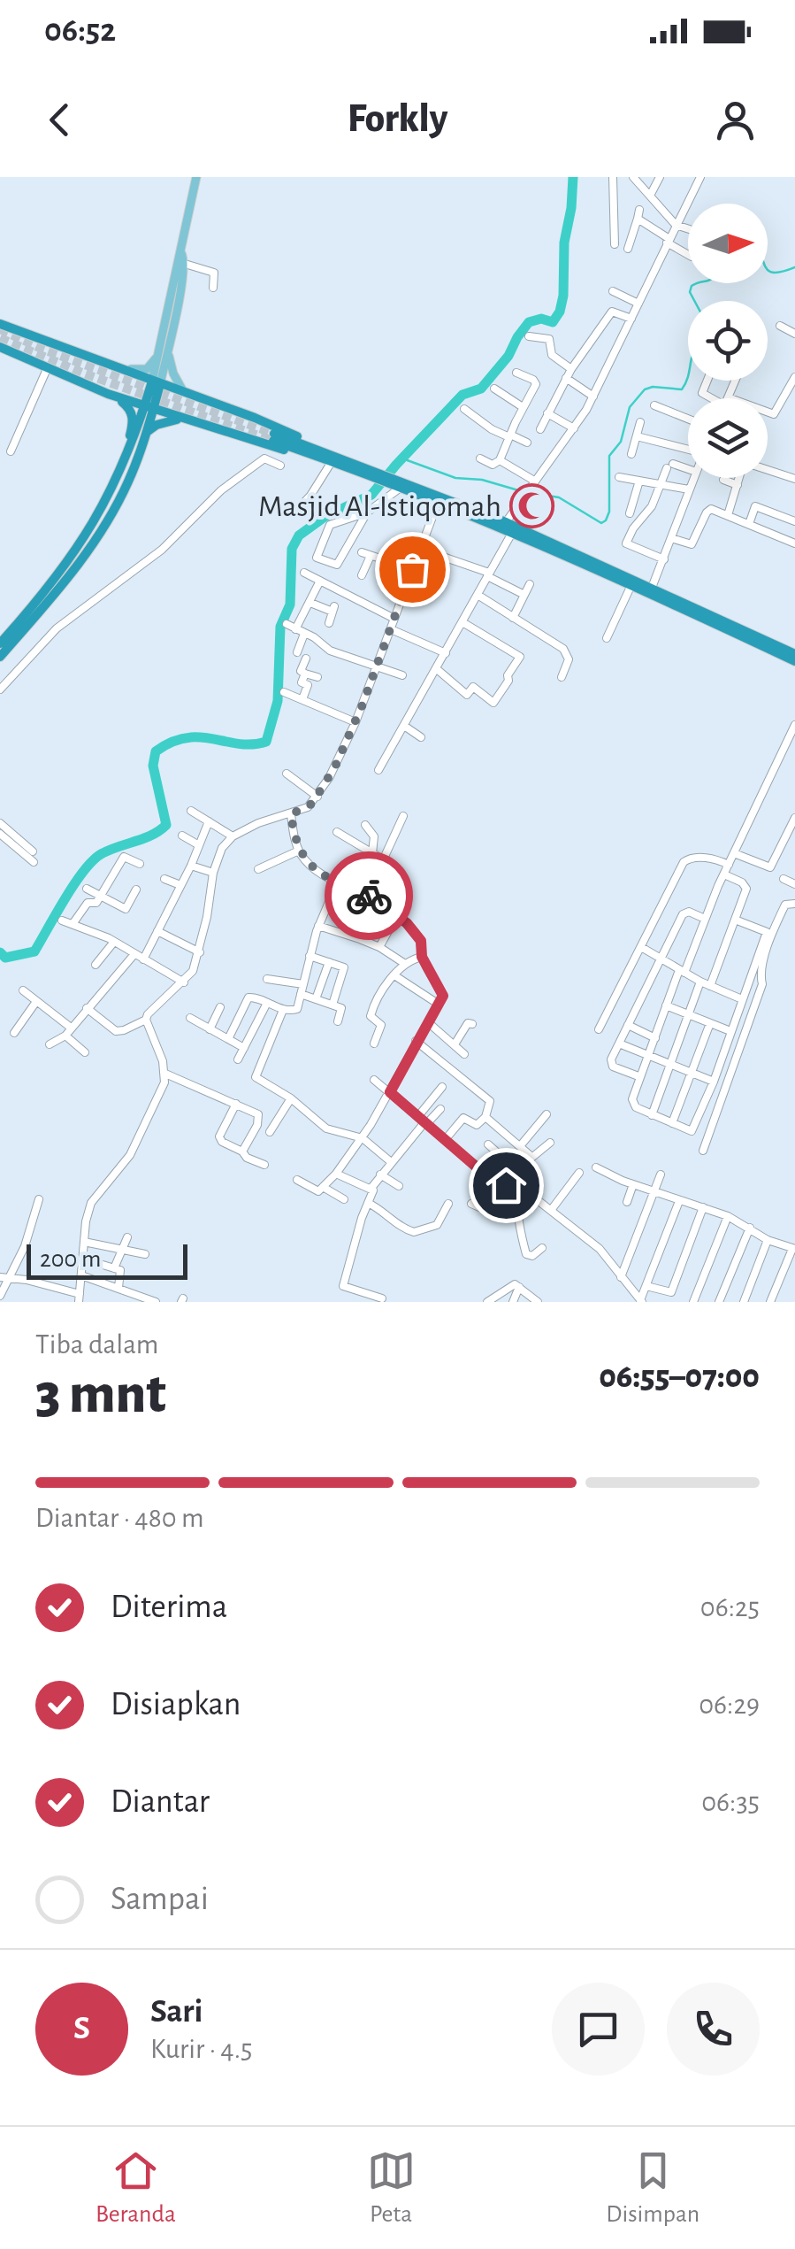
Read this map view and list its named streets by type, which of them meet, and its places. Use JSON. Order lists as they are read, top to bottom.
{
  "places": {
    "mosque": ["Masjid Al-Istiqomah"]
  },
  "scale_bar": "200 m",
  "north": "right",
  "page": {
    "status": "06:52",
    "header": "Forkly",
    "scale": "200 m",
    "heading": ["3 mnt", "Tiba dalam", "06:55–07:00"],
    "panel": ["Sari", "Kurir · 4.5"],
    "bar": "Diantar · 480 m",
    "list": [
      ["Diterima", "06:25"],
      ["Disiapkan", "06:29"],
      ["Diantar", "06:35"],
      "Sampai"
    ],
    "round": "S",
    "tabs": ["Beranda", "Peta", "Disimpan"]
  }
}
